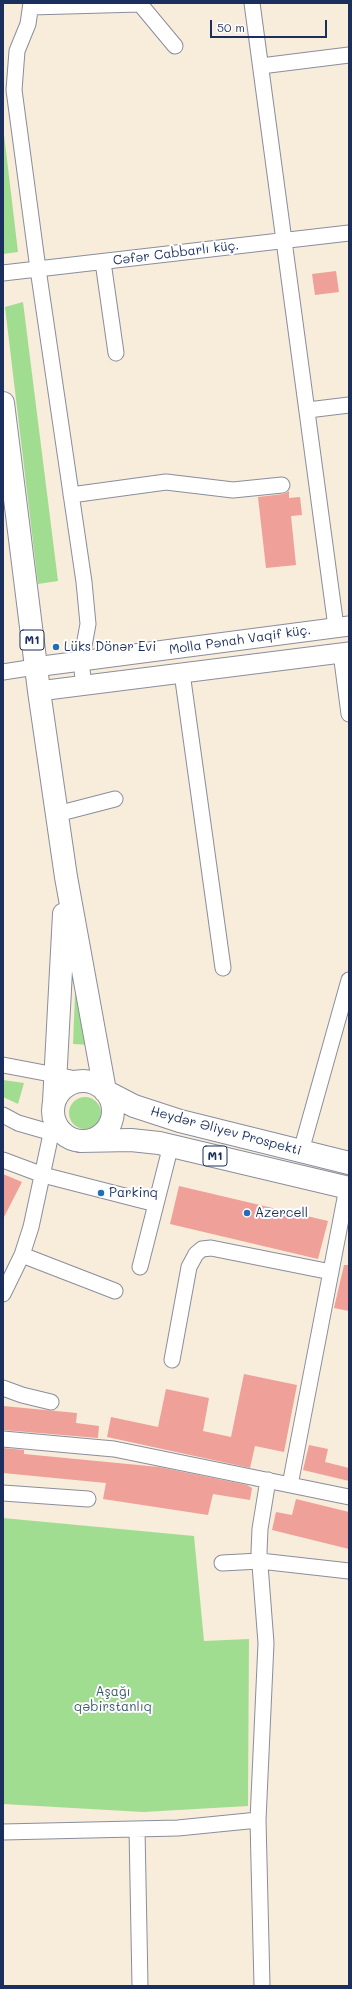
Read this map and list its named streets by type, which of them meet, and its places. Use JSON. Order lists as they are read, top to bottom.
{
  "streets": {
    "highway": ["M1", "Heydər Əliyev Prospekti"],
    "main road": ["Molla Pənah Vaqif küç."],
    "street": ["Cəfər Cabbarlı küç."]
  },
  "crossings": [
    ["M1", "Molla Pənah Vaqif küç."]
  ],
  "parks": ["Aşağı qəbirstanlıq"],
  "places": ["Lüks Dönər Evi", "Parkinq", "Azercell"],
  "scale_bar": "50 m"
}
